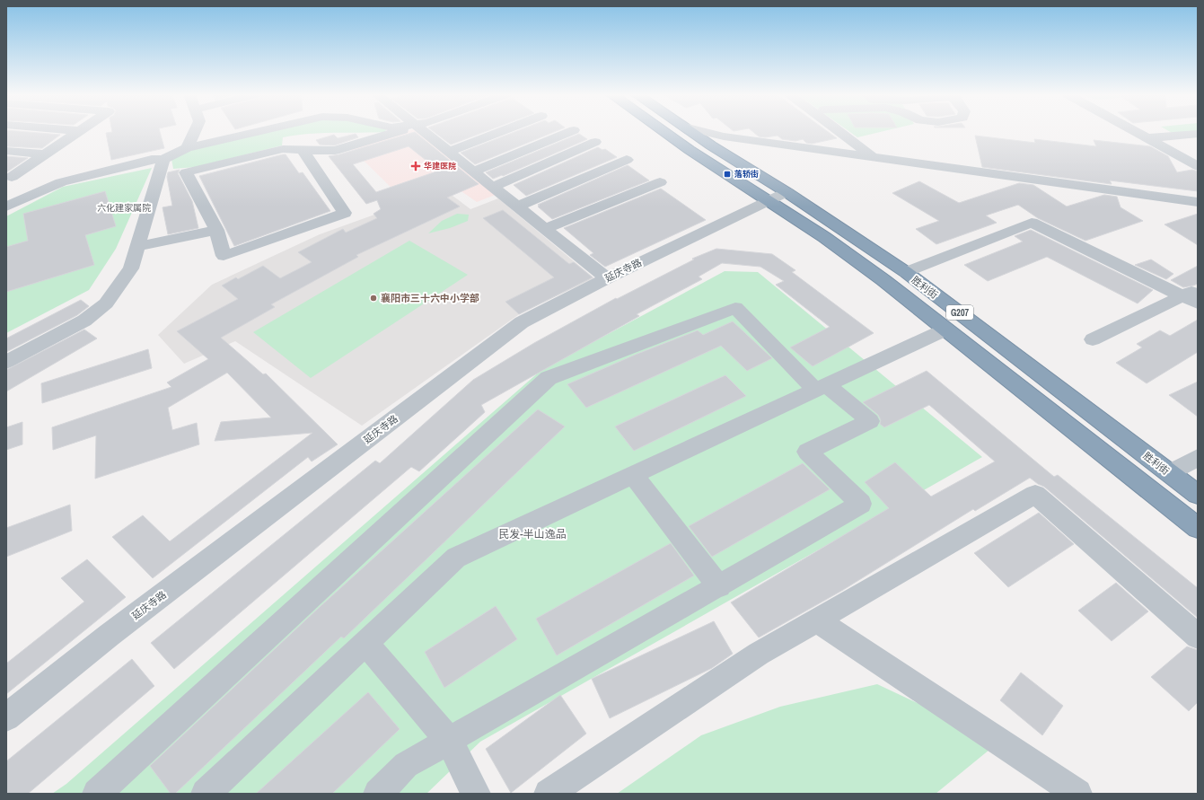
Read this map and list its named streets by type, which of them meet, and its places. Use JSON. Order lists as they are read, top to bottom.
{
  "streets": {
    "highway": ["胜利街", "G207"],
    "street": ["延庆寺路"]
  },
  "crossings": [
    ["延庆寺路", "胜利街"]
  ],
  "districts": ["六化建家属院", "民发-半山逸品"],
  "places": {
    "health": ["华建医院"],
    "transit": ["落轿街"],
    "other": ["襄阳市三十六中小学部"]
  }
}
